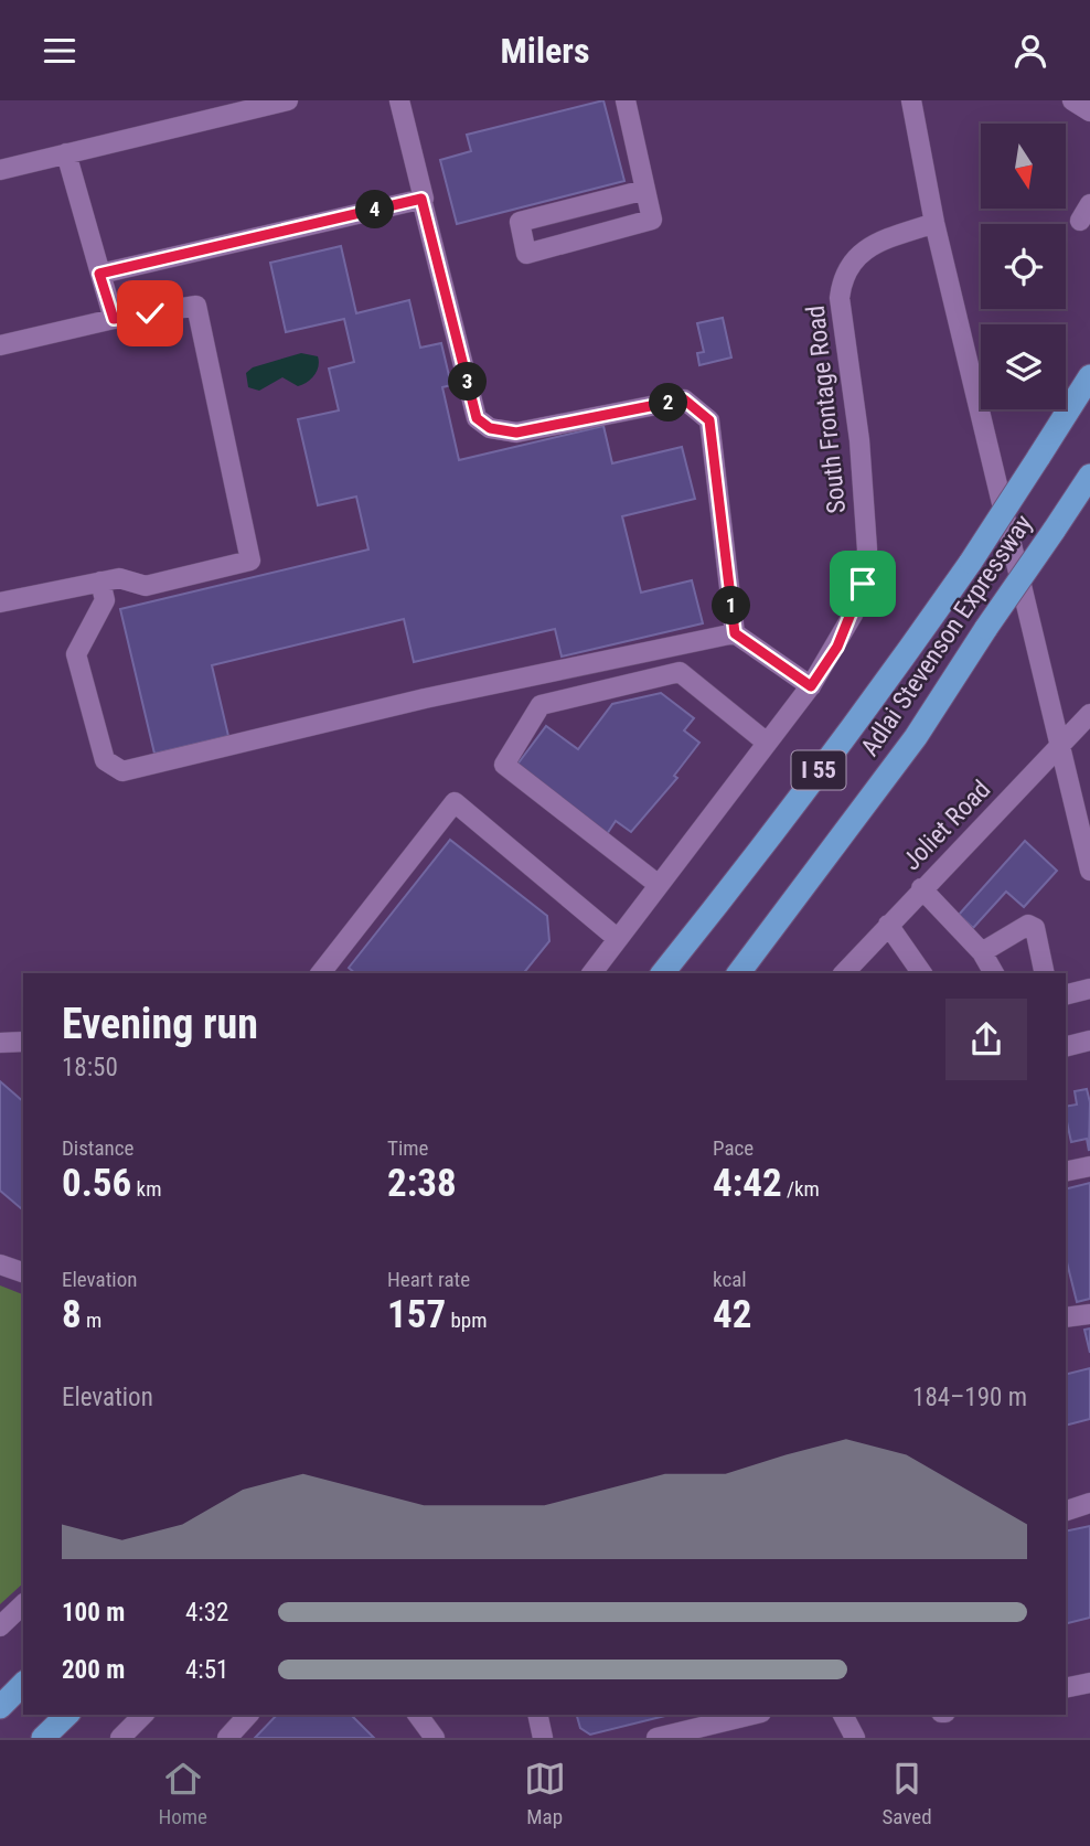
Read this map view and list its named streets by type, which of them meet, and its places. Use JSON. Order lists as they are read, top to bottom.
{
  "streets": {
    "highway": ["Adlai Stevenson Expressway", "I 55"],
    "street": ["South Frontage Road", "Joliet Road"]
  },
  "north": "bottom",
  "page": {
    "header": "Milers",
    "pins": [
      "4",
      "3",
      "2",
      "1"
    ],
    "heading": ["Evening run", "18:50"],
    "stats": [
      ["Distance", "0.56 km"],
      ["Time", "2:38"],
      ["Pace", "4:42 /km"],
      ["Elevation", "8 m"],
      ["Heart rate", "157 bpm"],
      ["kcal", "42"]
    ],
    "chart": ["Elevation", "184–190 m"],
    "list": [
      {
        "name": "100 m",
        "note": "4:32"
      },
      {
        "name": "200 m",
        "note": "4:51"
      }
    ],
    "tabs": ["Home", "Map", "Saved"]
  }
}
